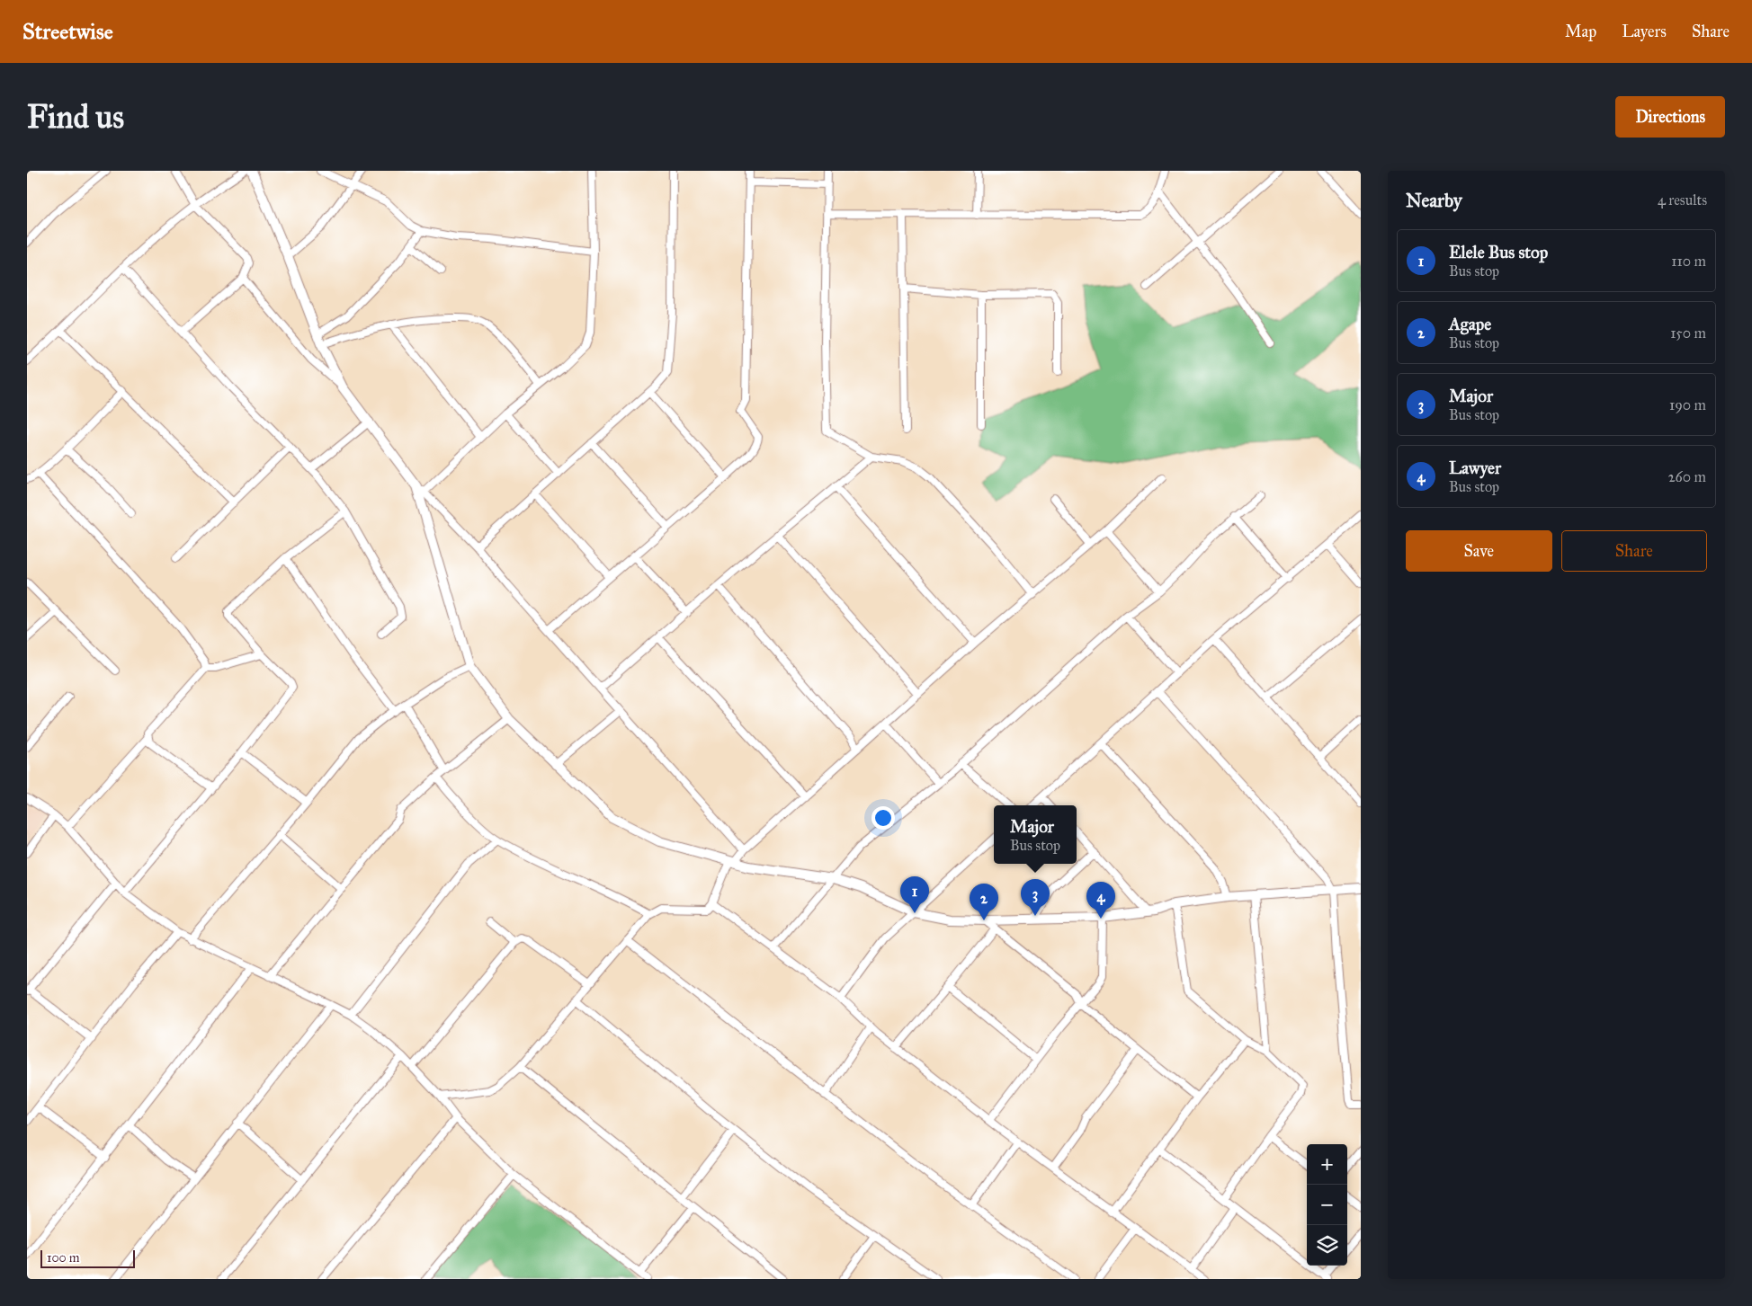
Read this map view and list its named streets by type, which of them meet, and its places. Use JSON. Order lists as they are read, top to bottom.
{
  "scale_bar": "100 m",
  "page": {
    "header": "Streetwise",
    "nav": ["Map", "Layers", "Share"],
    "buttons": [
      "Directions",
      ["Save", "Share"]
    ],
    "title": "Find us",
    "heading": ["Nearby", "4 results"],
    "list": [
      {
        "mark": "1",
        "name": "Elele Bus stop",
        "note": "Bus stop",
        "value": "110 m"
      },
      {
        "mark": "2",
        "name": "Agape",
        "note": "Bus stop",
        "value": "150 m"
      },
      {
        "mark": "3",
        "name": "Major",
        "note": "Bus stop",
        "value": "190 m"
      },
      {
        "mark": "4",
        "name": "Lawyer",
        "note": "Bus stop",
        "value": "260 m"
      }
    ],
    "popup": ["Major", "Bus stop"],
    "pins": [
      "1",
      "3",
      "4",
      "2"
    ],
    "map_buttons": ["+", "−"],
    "scale": "100 m"
  }
}
